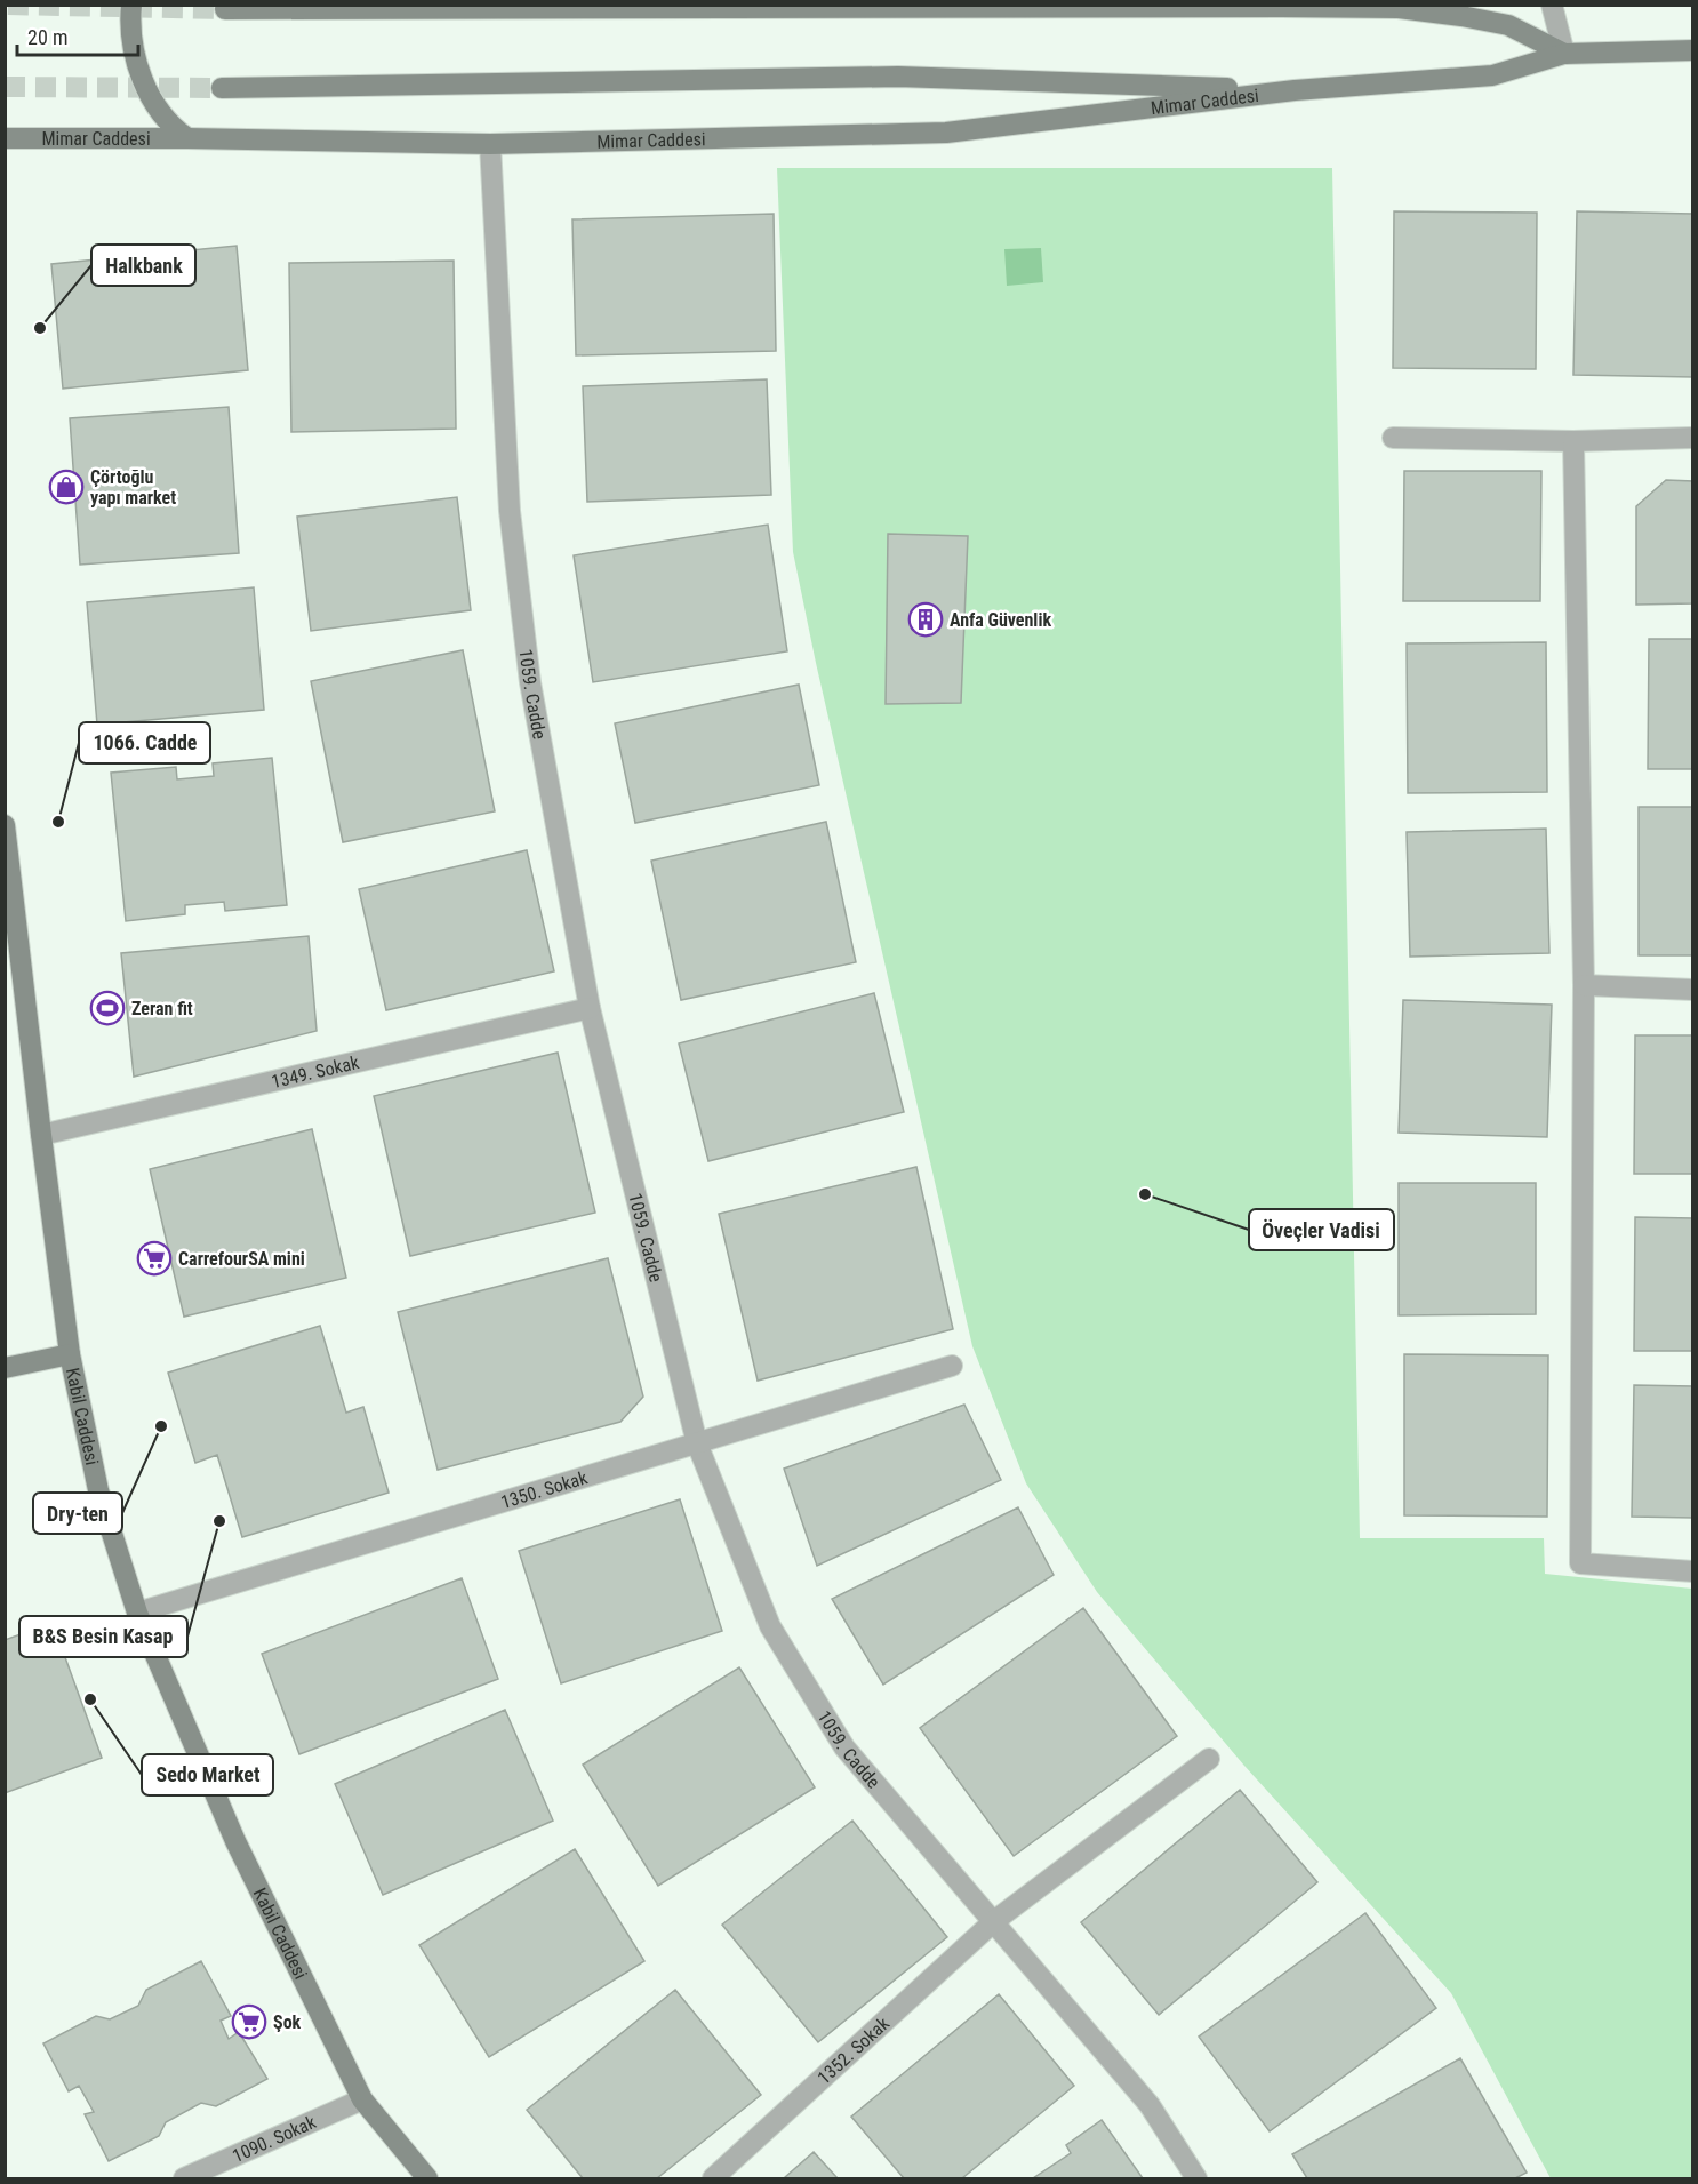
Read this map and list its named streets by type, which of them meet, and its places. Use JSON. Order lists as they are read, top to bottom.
{
  "streets": {
    "main road": ["Mimar Caddesi", "Kabil Caddesi"],
    "street": [
      "1059. Cadde",
      "1349. Sokak",
      "1350. Sokak",
      "1352. Sokak",
      "1090. Sokak"
    ]
  },
  "crossings": [
    ["Mimar Caddesi", "1059. Cadde"],
    ["1059. Cadde", "1349. Sokak"],
    ["1059. Cadde", "1350. Sokak"],
    ["1059. Cadde", "1352. Sokak"],
    ["1349. Sokak", "Kabil Caddesi"],
    ["Kabil Caddesi", "1350. Sokak"],
    ["Kabil Caddesi", "1090. Sokak"]
  ],
  "places": {
    "other": [
      "Halkbank",
      "1066. Cadde",
      "Öveçler Vadisi",
      "Dry-ten",
      "B&S Besin Kasap",
      "Sedo Market"
    ],
    "shop": ["Çörtoğlu yapı market"],
    "building": ["Anfa Güvenlik"],
    "sports": ["Zeran fit"],
    "supermarket": ["CarrefourSA mini", "Şok"]
  },
  "scale_bar": "20 m"
}
